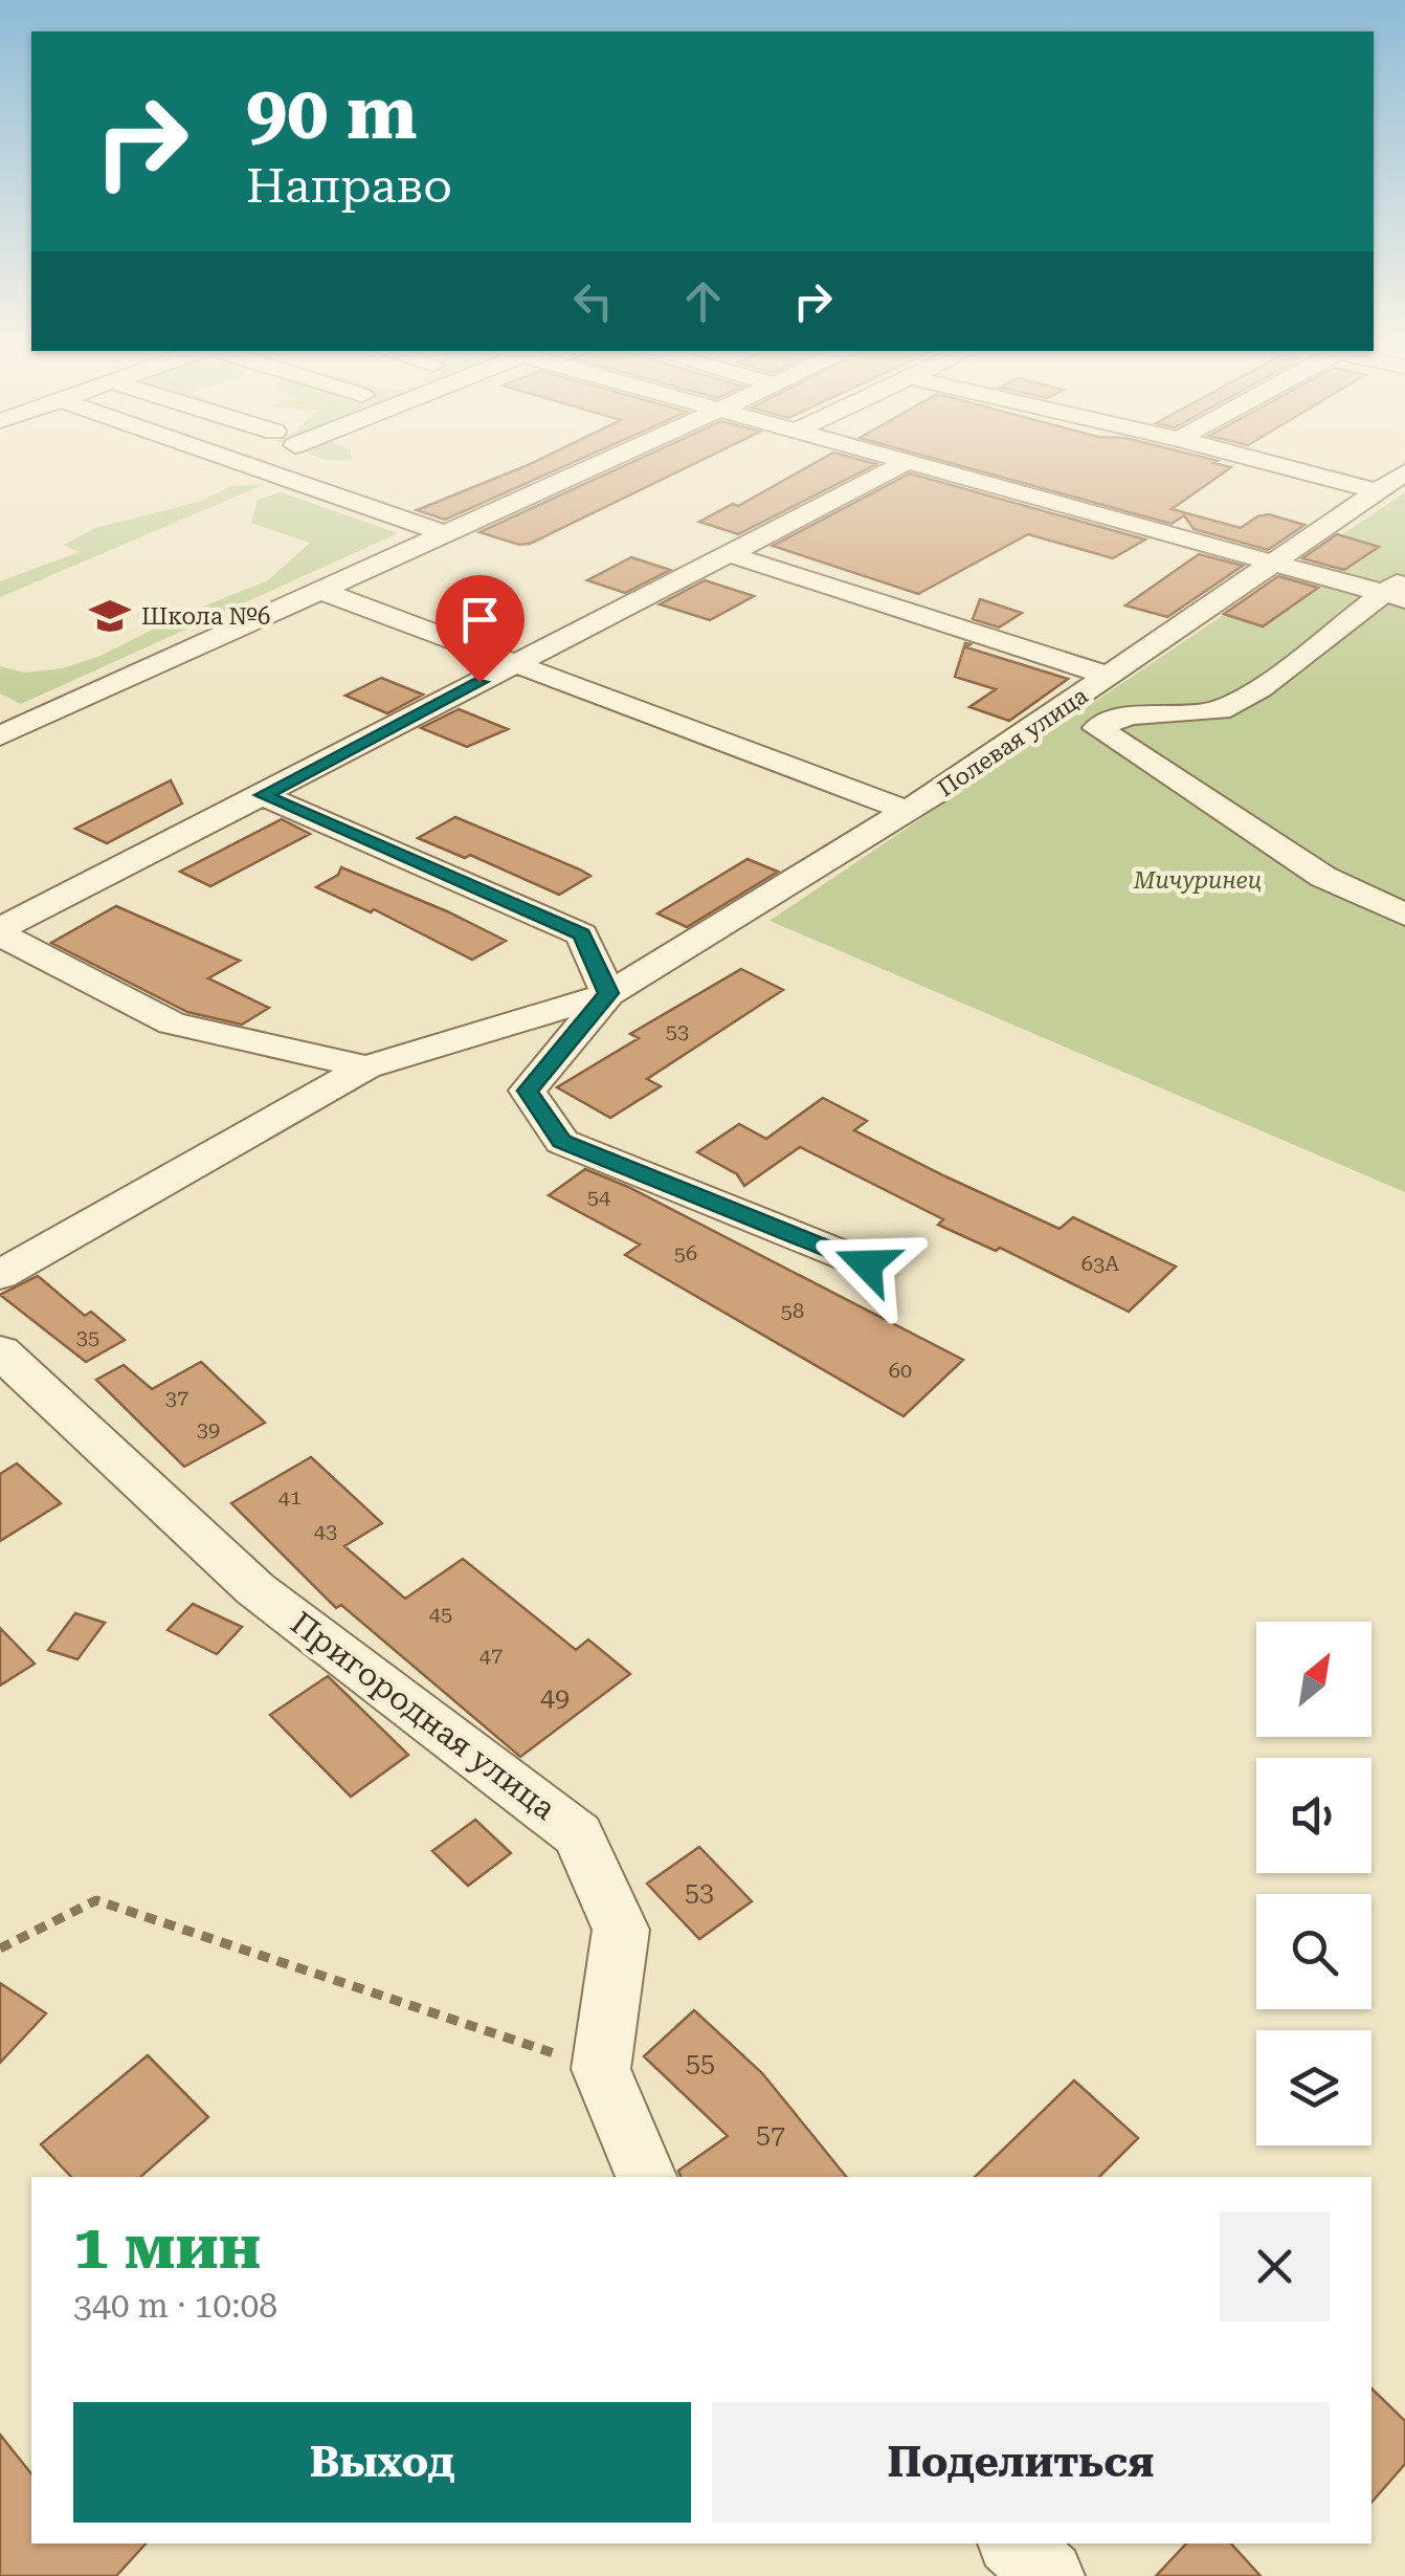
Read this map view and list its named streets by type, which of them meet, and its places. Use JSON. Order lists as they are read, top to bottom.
{
  "streets": {
    "street": ["Полевая улица", "Пригородная улица"]
  },
  "parks": ["Мичуринец"],
  "places": {
    "school or university": ["Школа №6"]
  },
  "house_numbers": [
    "53",
    "54",
    "56",
    "63А",
    "58",
    "35",
    "60",
    "37",
    "39",
    "41",
    "43",
    "45",
    "47",
    "49",
    "53",
    "55",
    "57"
  ],
  "north": "top right",
  "page": {
    "turn": ["90 m", "Направо"],
    "heading": ["1 мин", "340 m · 10:08"],
    "buttons": ["Выход", "Поделиться"]
  }
}
